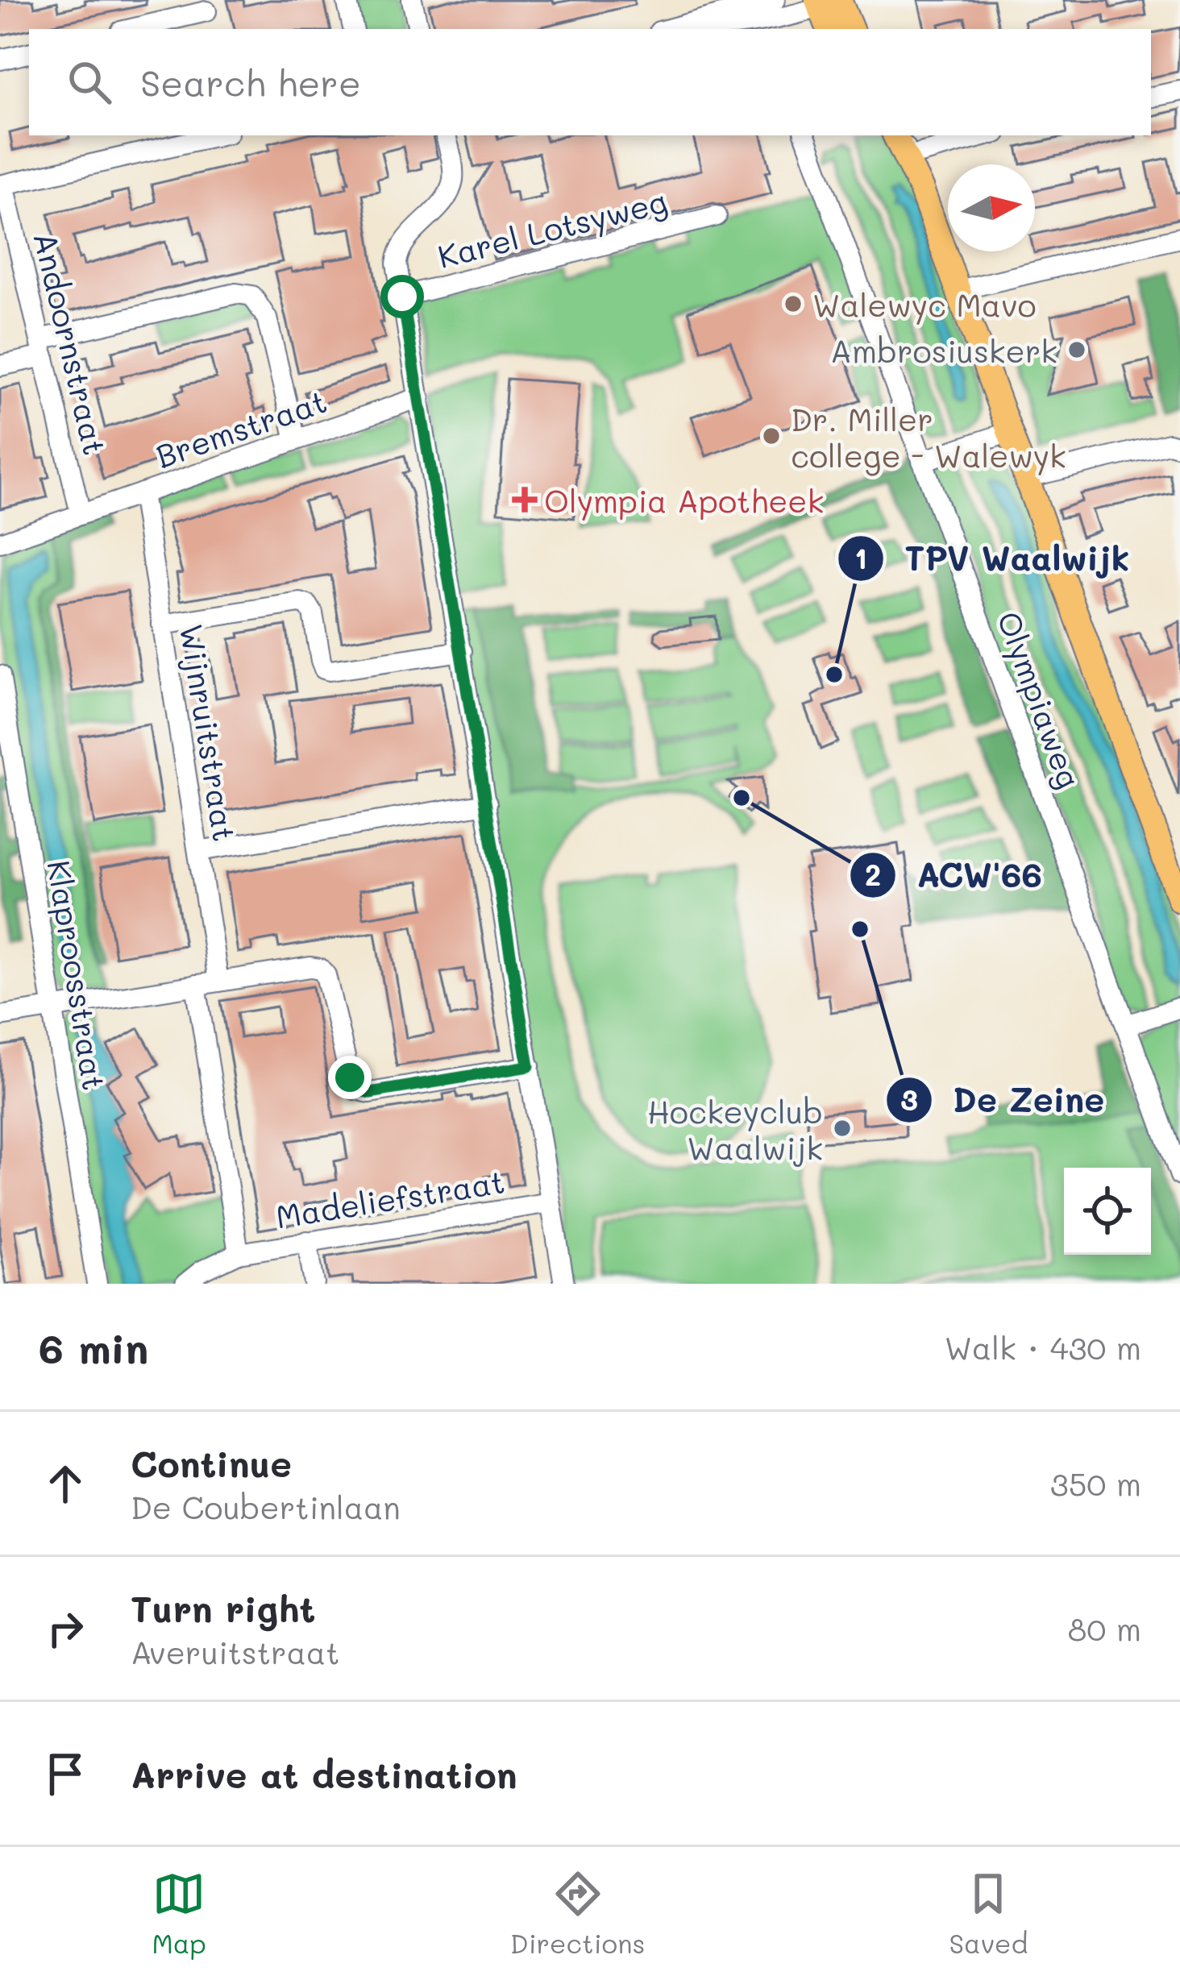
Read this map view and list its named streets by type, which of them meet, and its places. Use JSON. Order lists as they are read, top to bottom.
{
  "streets": {
    "street": [
      "Karel Lotsyweg",
      "Andoornstraat",
      "Bremstraat",
      "Olympiaweg",
      "Wijnruitstraat",
      "Klaproosstraat",
      "Madeliefstraat"
    ]
  },
  "crossings": [
    ["Andoornstraat", "Bremstraat"],
    ["Bremstraat", "Wijnruitstraat"]
  ],
  "places": {
    "other": [
      "Walewyc Mavo",
      "Ambrosiuskerk",
      "Dr. Miller college - Walewyk",
      "TPV Waalwijk",
      "ACW'66",
      "De Zeine",
      "Hockeyclub Waalwijk"
    ],
    "health": ["Olympia Apotheek"]
  },
  "north": "right",
  "page": {
    "search": "Search here",
    "heading": ["6 min", "Walk · 430 m"],
    "list": [
      ["Continue", "De Coubertinlaan", "350 m"],
      ["Turn right", "Averuitstraat", "80 m"],
      "Arrive at destination"
    ],
    "nav": ["Map", "Directions", "Saved"]
  }
}
